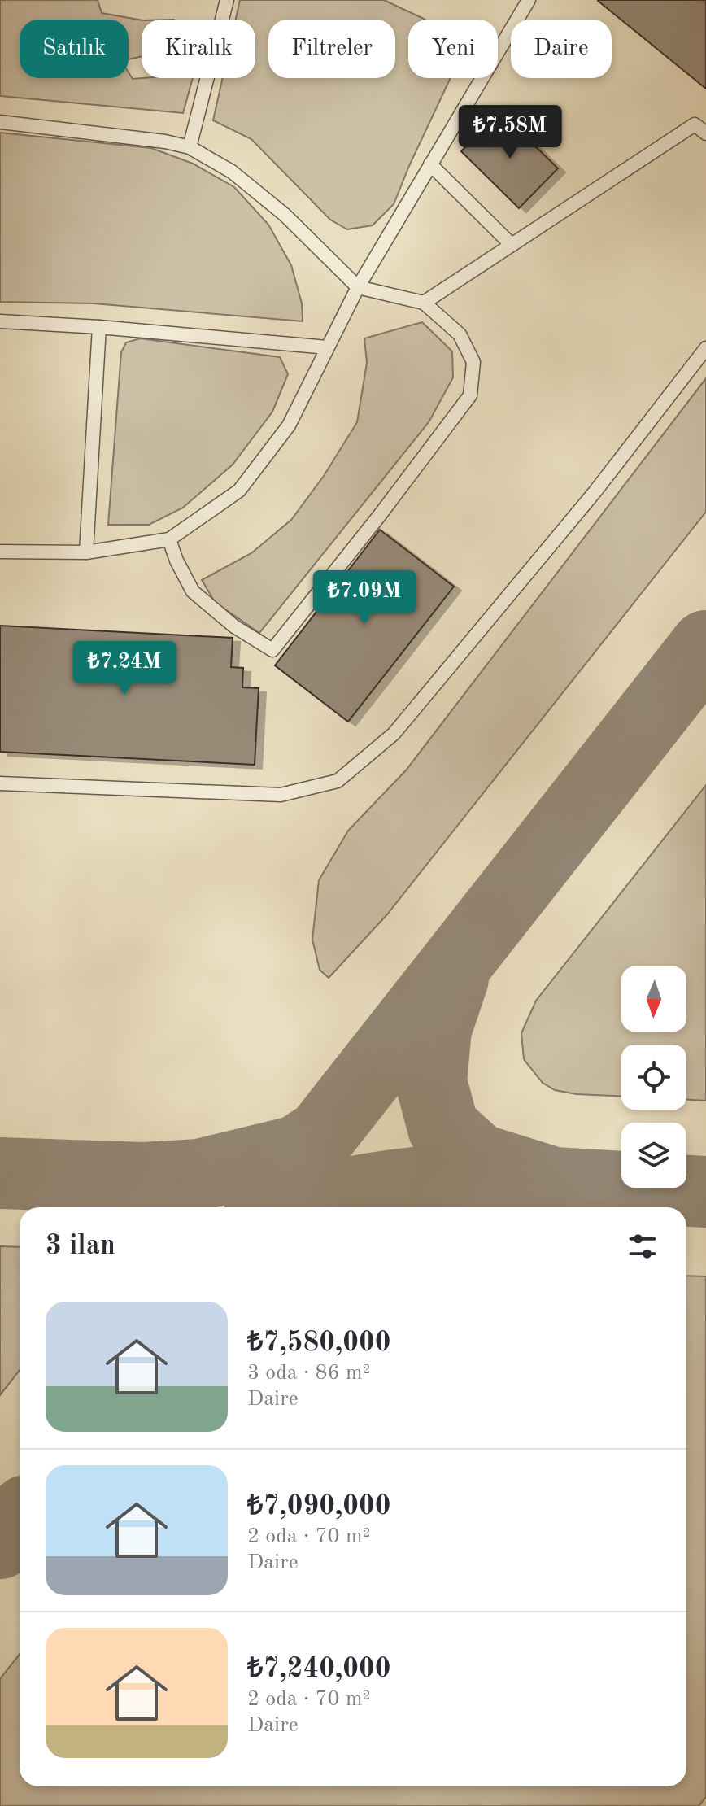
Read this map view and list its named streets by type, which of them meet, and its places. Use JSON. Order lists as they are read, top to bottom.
{
  "north": "bottom",
  "page": {
    "chip": [
      "Satılık",
      "Kiralık",
      "Filtreler",
      "Yeni",
      "Daire"
    ],
    "price": ["₺7.58M", "₺7.09M", "₺7.24M"],
    "heading": "3 ilan",
    "list": [
      {
        "name": "₺7,580,000",
        "note": "3 oda · 86 m² · Daire"
      },
      {
        "name": "₺7,090,000",
        "note": "2 oda · 70 m² · Daire"
      },
      {
        "name": "₺7,240,000",
        "note": "2 oda · 70 m² · Daire"
      }
    ]
  }
}
